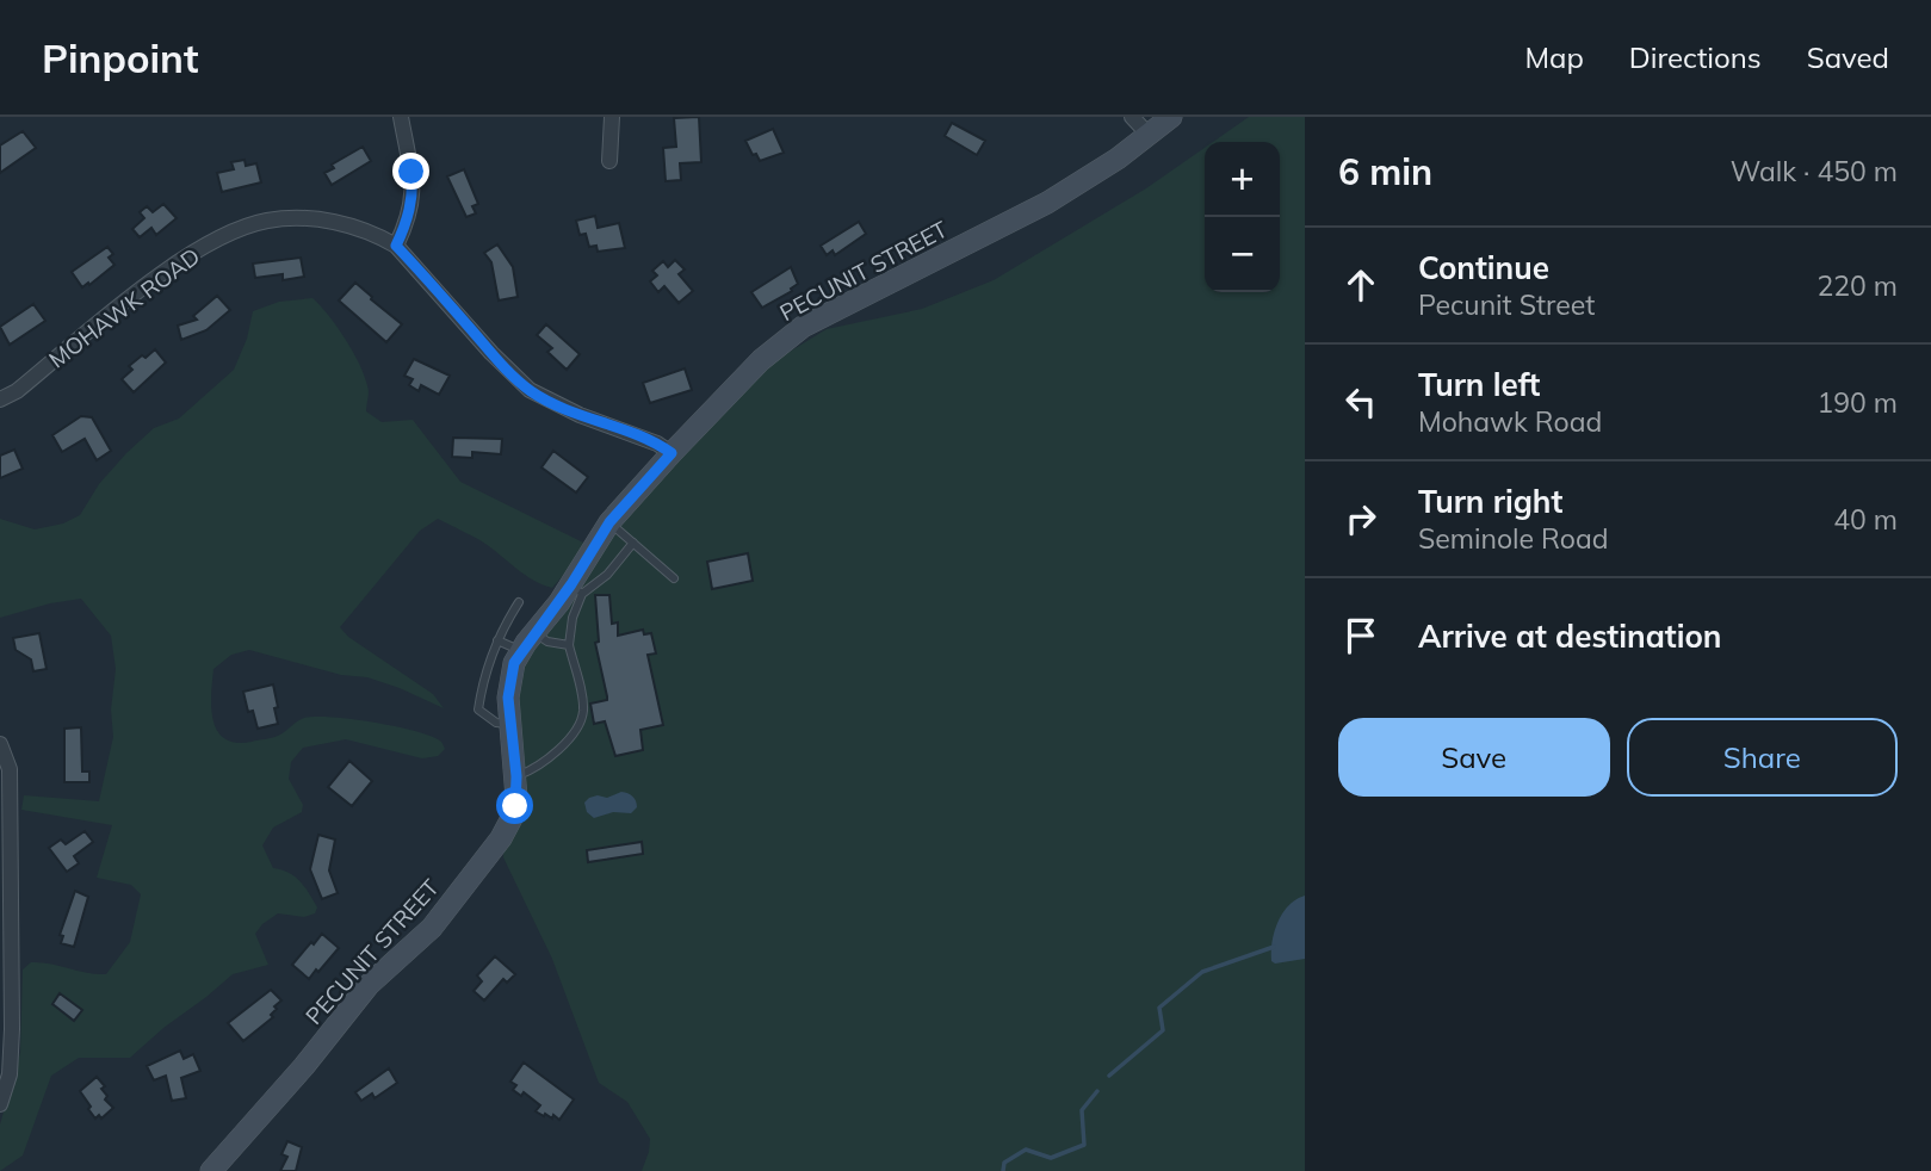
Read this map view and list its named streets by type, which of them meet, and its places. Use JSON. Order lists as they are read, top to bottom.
{
  "streets": {
    "street": ["PECUNIT STREET", "MOHAWK ROAD"]
  },
  "crossings": [
    ["PECUNIT STREET", "MOHAWK ROAD"]
  ],
  "page": {
    "header": "Pinpoint",
    "nav": ["Map", "Directions", "Saved"],
    "heading": ["6 min", "Walk · 450 m"],
    "map_buttons": ["+", "−"],
    "list": [
      ["Continue", "Pecunit Street", "220 m"],
      ["Turn left", "Mohawk Road", "190 m"],
      ["Turn right", "Seminole Road", "40 m"],
      "Arrive at destination"
    ],
    "buttons": ["Save", "Share"]
  }
}
